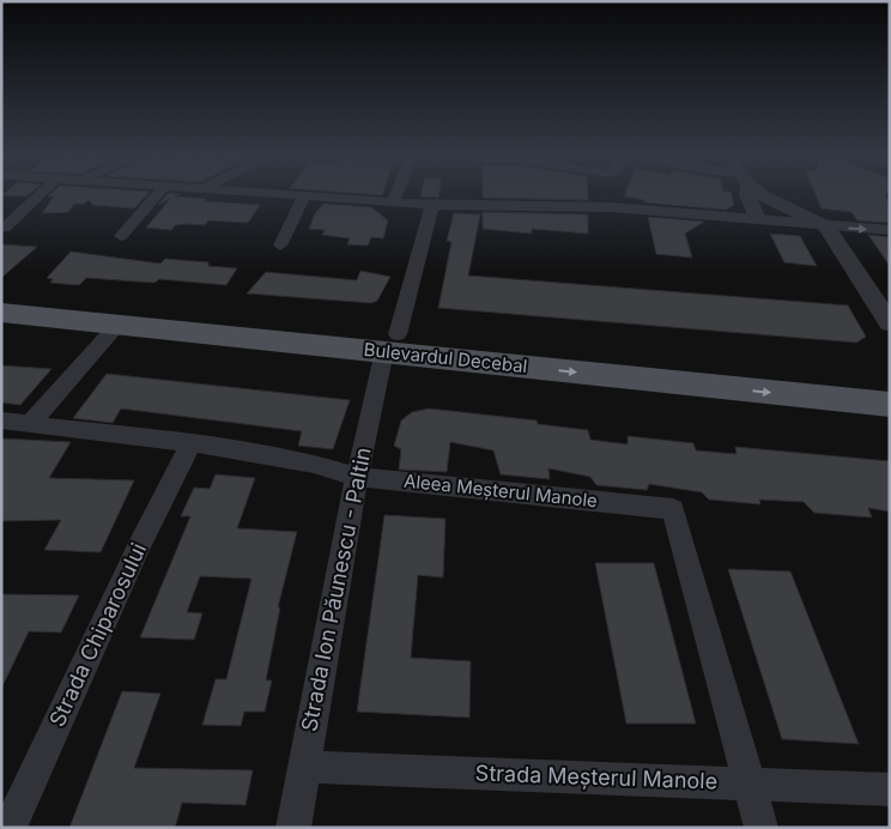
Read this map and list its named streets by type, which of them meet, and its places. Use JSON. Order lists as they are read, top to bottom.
{
  "streets": {
    "main road": ["Bulevardul Decebal"],
    "street": [
      "Aleea Meșterul Manole",
      "Strada Ion Păunescu - Paltin",
      "Strada Chiparosului",
      "Strada Meșterul Manole"
    ]
  },
  "crossings": [
    ["Bulevardul Decebal", "Strada Ion Păunescu - Paltin"],
    ["Aleea Meșterul Manole", "Strada Ion Păunescu - Paltin"],
    ["Aleea Meșterul Manole", "Strada Chiparosului"],
    ["Aleea Meșterul Manole", "Strada Meșterul Manole"],
    ["Strada Ion Păunescu - Paltin", "Strada Meșterul Manole"]
  ]
}
